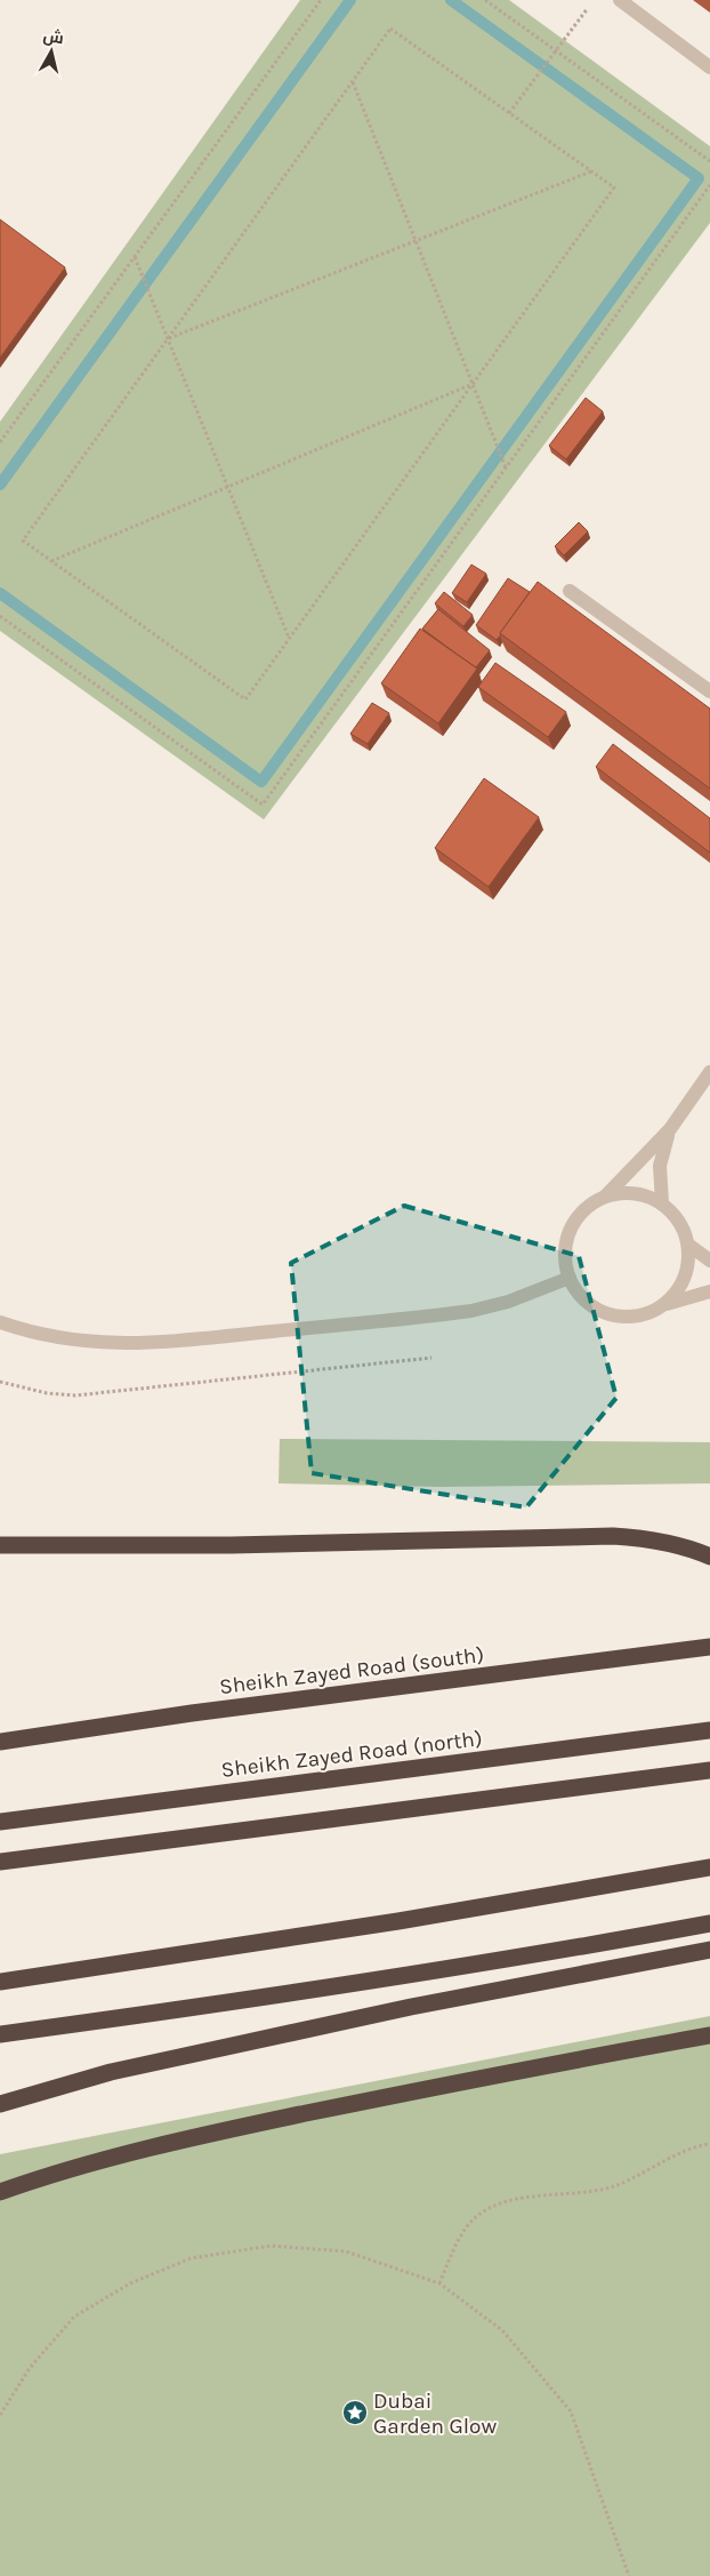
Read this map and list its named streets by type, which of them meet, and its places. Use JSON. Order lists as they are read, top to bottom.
{
  "streets": {
    "highway": ["Sheikh Zayed Road (south)", "Sheikh Zayed Road (north)"]
  },
  "places": {
    "place": ["Dubai Garden Glow"]
  },
  "north": "top"
}
